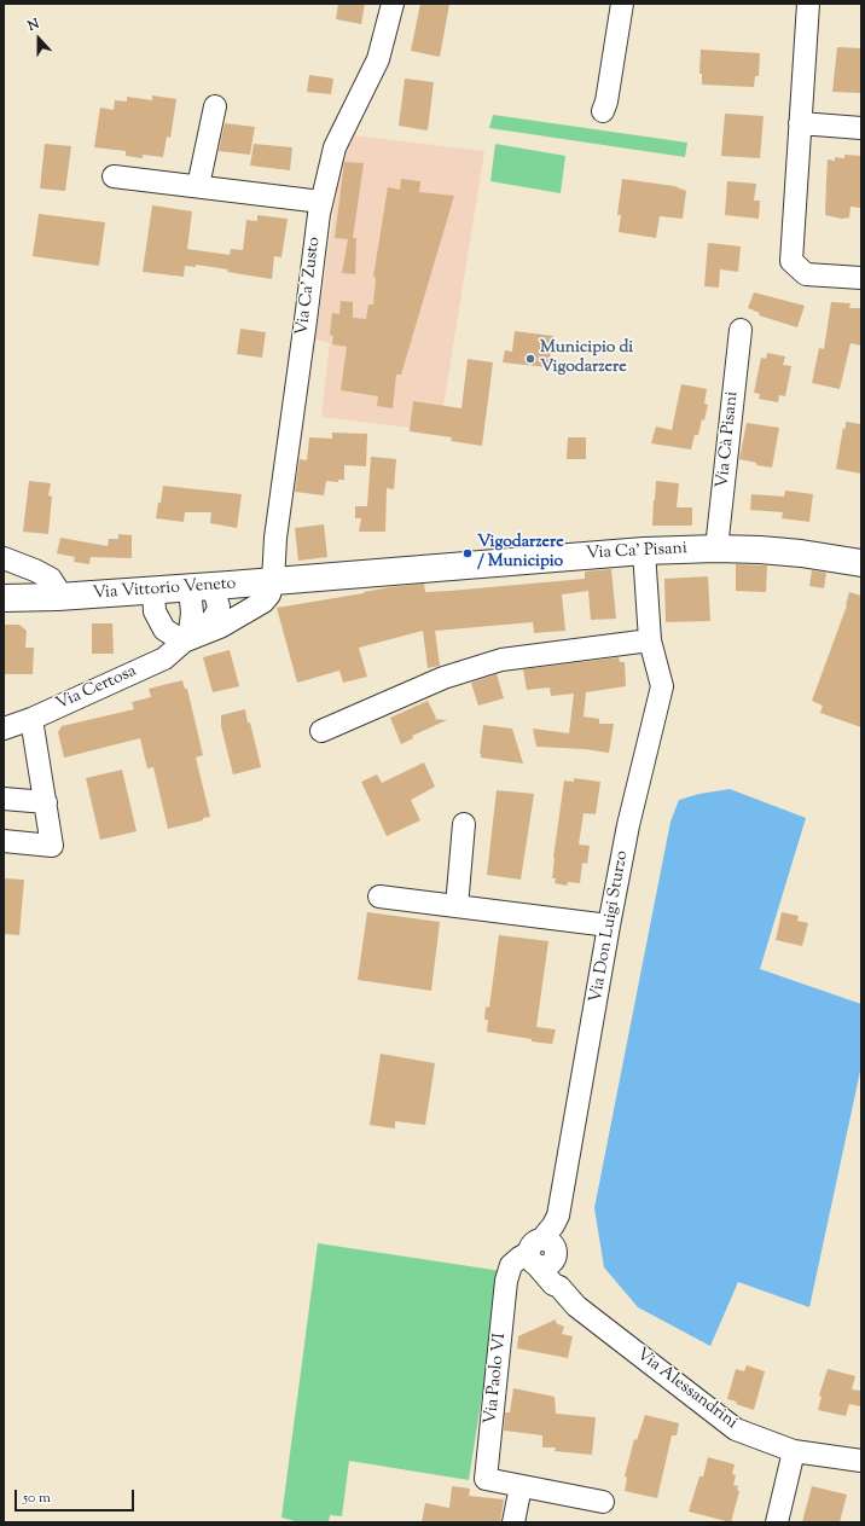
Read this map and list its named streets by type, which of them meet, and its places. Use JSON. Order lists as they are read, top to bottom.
{
  "streets": {
    "main road": ["Via Ca' Pisani", "Via Vittorio Veneto"],
    "street": [
      "Via Ca' Zusto",
      "Via Cà Pisani",
      "Via Certosa",
      "Via Don Luigi Sturzo",
      "Via Paolo VI",
      "Via Alessandrini"
    ]
  },
  "crossings": [
    ["Via Ca' Zusto", "Via Vittorio Veneto"],
    ["Via Ca' Zusto", "Via Certosa"],
    ["Via Cà Pisani", "Via Ca' Pisani"],
    ["Via Ca' Pisani", "Via Vittorio Veneto"],
    ["Via Ca' Pisani", "Via Don Luigi Sturzo"],
    ["Via Vittorio Veneto", "Via Certosa"],
    ["Via Don Luigi Sturzo", "Via Paolo VI"],
    ["Via Don Luigi Sturzo", "Via Alessandrini"],
    ["Via Paolo VI", "Via Alessandrini"]
  ],
  "places": ["Municipio di Vigodarzere", "Vigodarzere / Municipio"],
  "scale_bar": "50 m",
  "north": "top"
}
